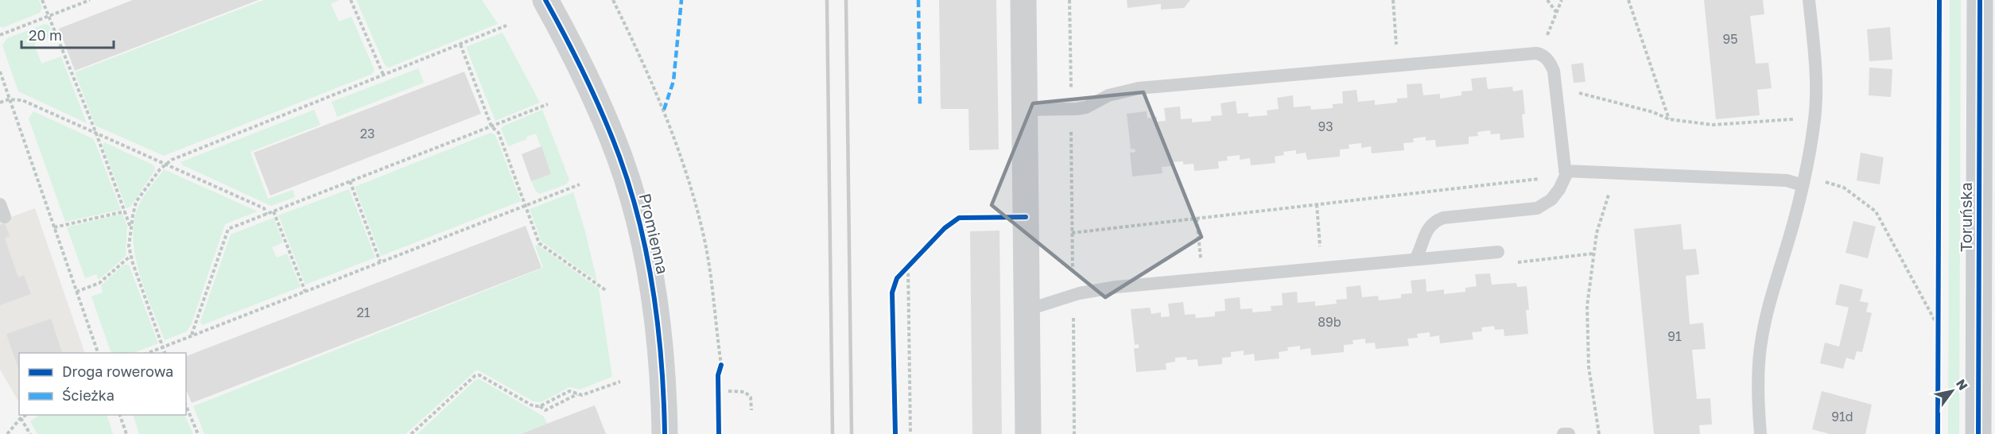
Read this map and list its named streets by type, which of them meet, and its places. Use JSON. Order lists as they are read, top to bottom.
{
  "streets": {
    "main road": ["Toruńska"],
    "street": ["Promienna"]
  },
  "house_numbers": [
    "95",
    "93",
    "23",
    "21",
    "89b",
    "91",
    "91d"
  ],
  "legend": ["Droga rowerowa", "Ścieżka"],
  "scale_bar": "20 m",
  "north": "top right"
}
